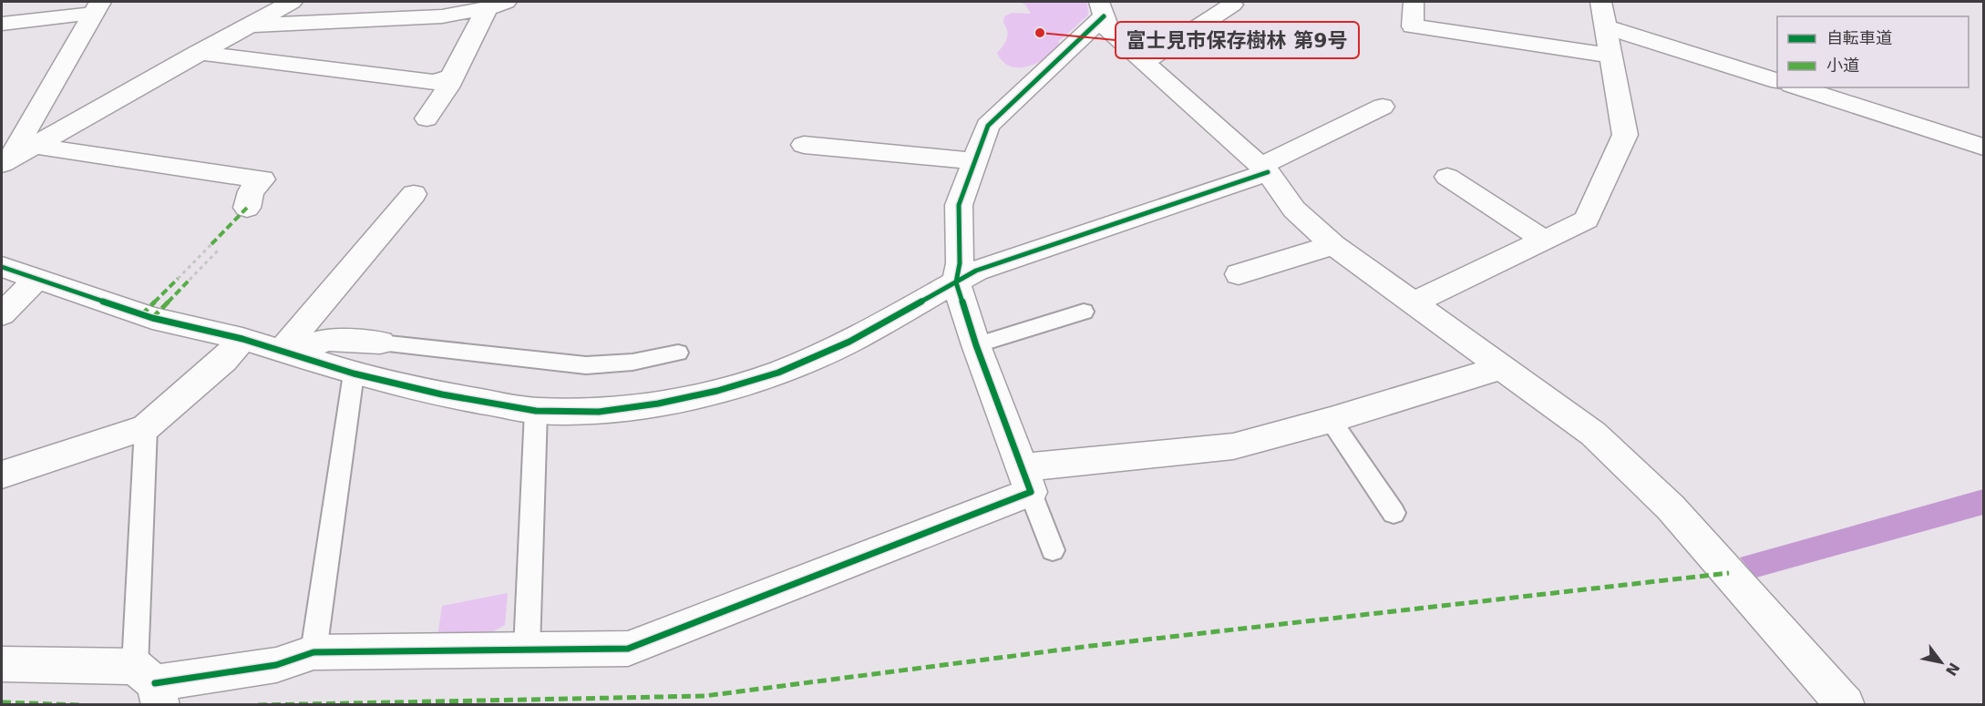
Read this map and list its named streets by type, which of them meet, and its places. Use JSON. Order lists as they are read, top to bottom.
{
  "places": ["富士見市保存樹林 第9号"],
  "legend": ["自転車道", "小道"],
  "north": "bottom right"
}
